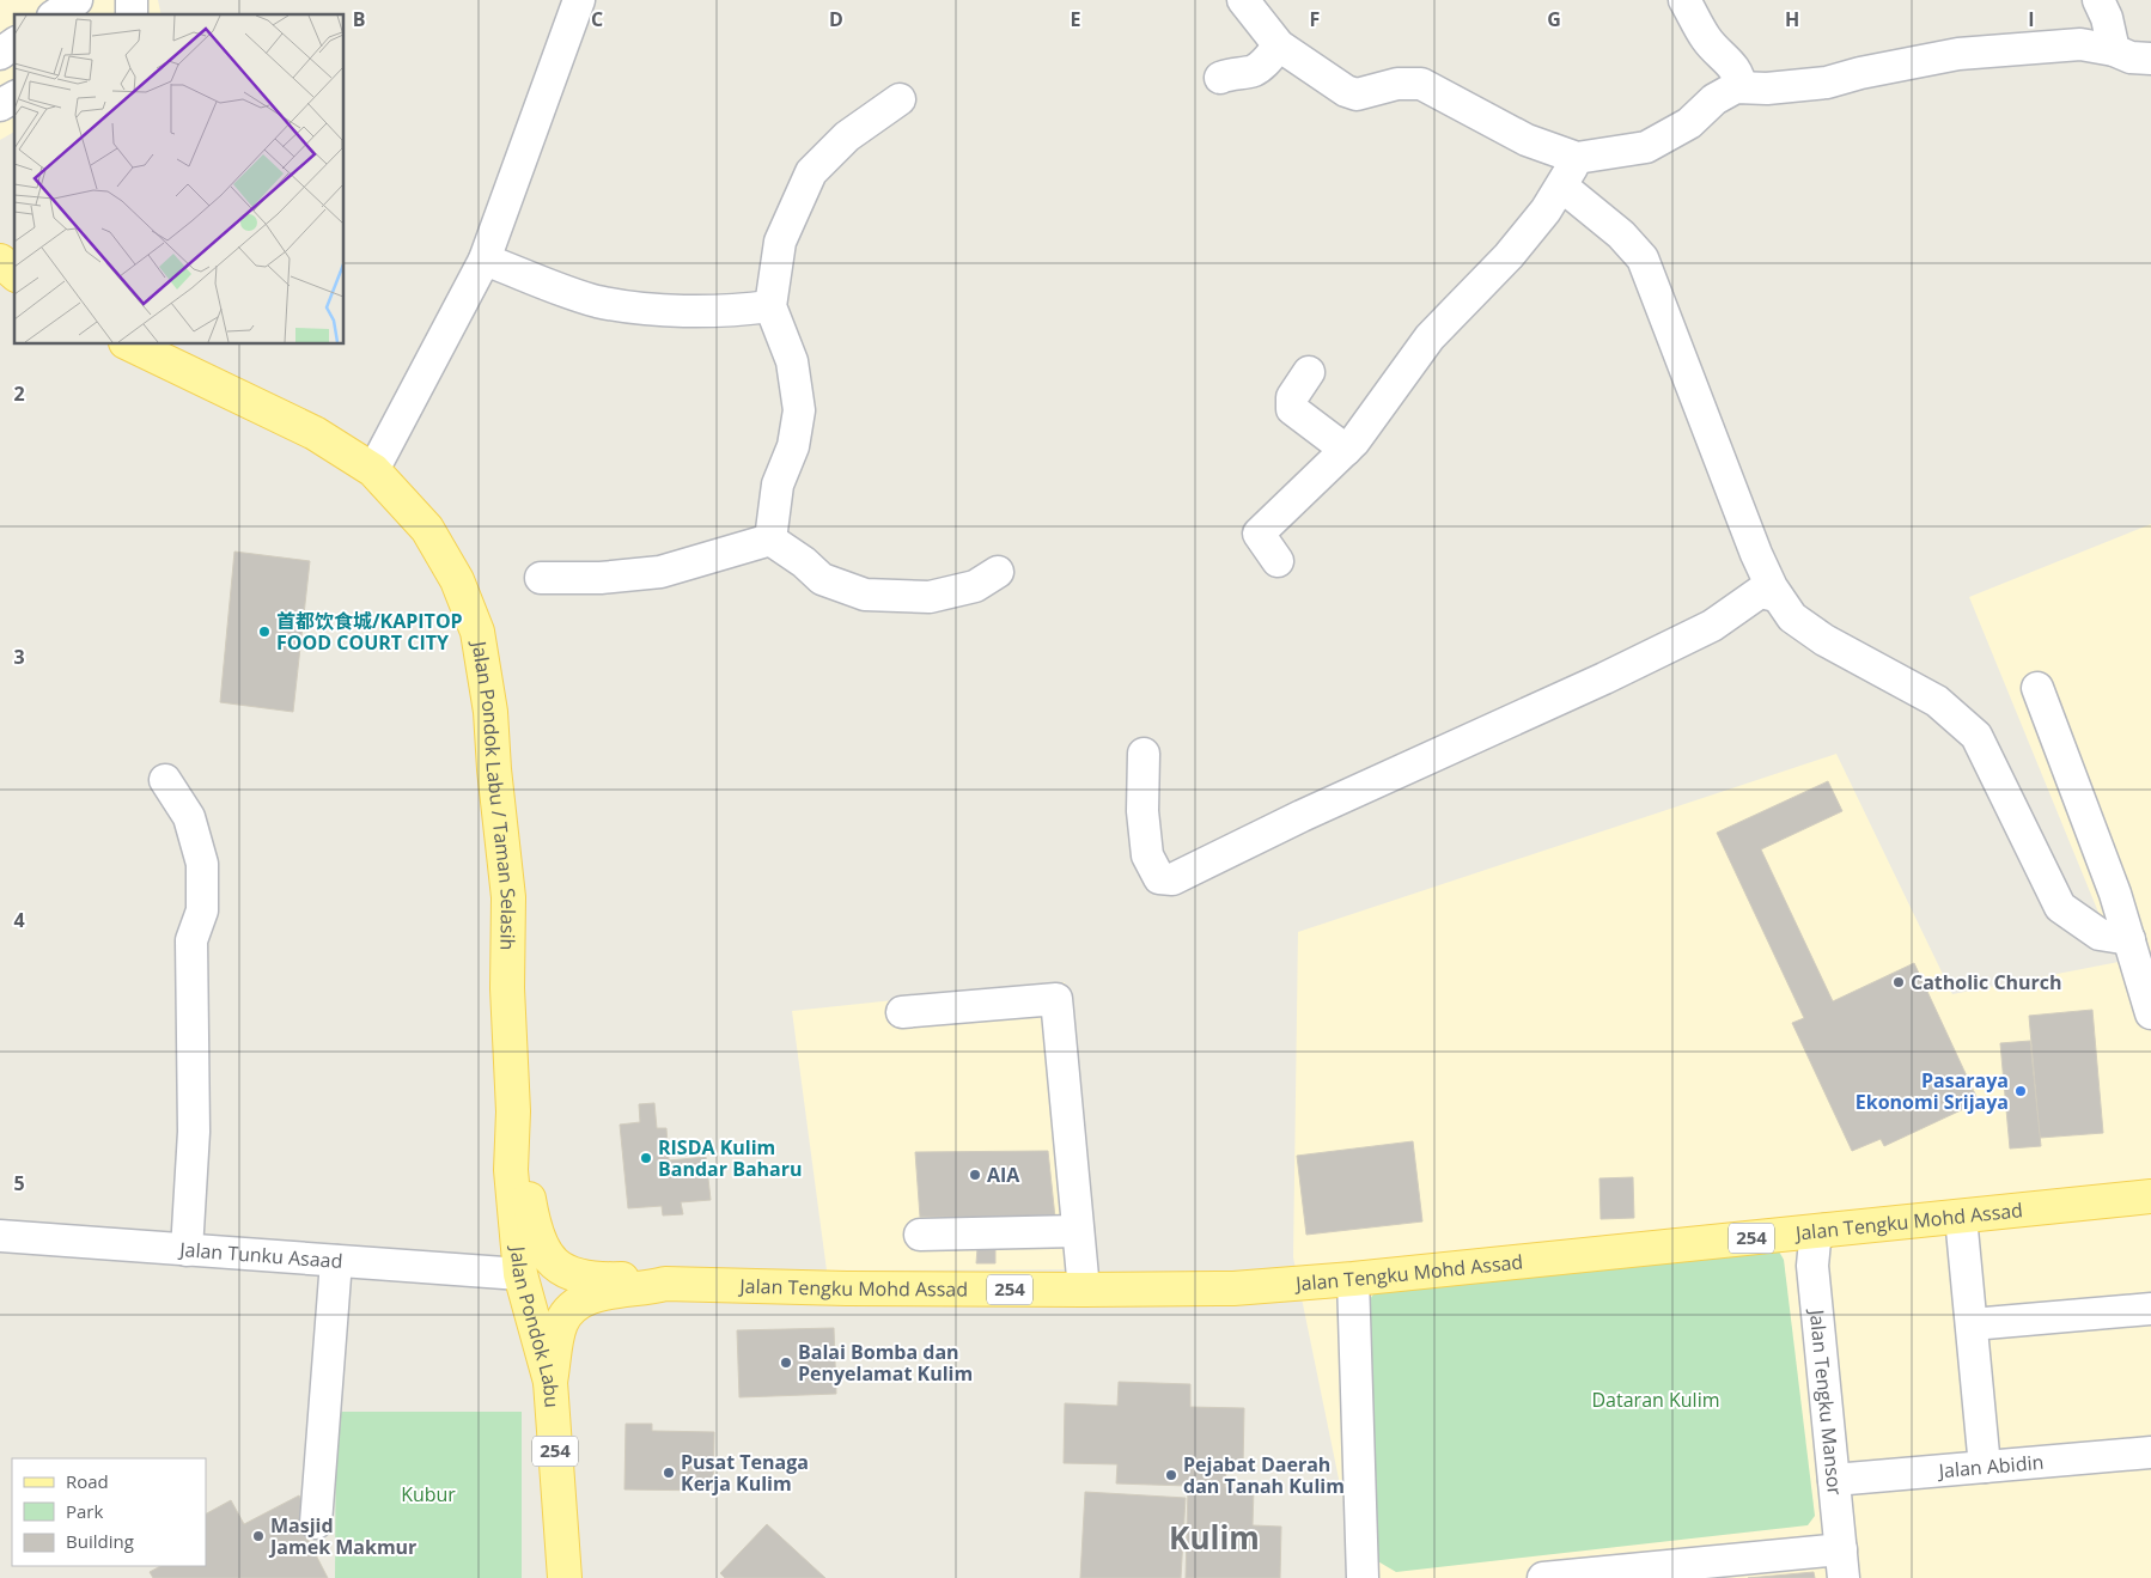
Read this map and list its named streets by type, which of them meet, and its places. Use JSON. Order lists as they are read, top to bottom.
{
  "streets": {
    "main road": [
      "Jalan Pondok Labu / Taman Selasih",
      "Jalan Tengku Mohd Assad",
      "254",
      "Jalan Pondok Labu"
    ],
    "street": ["Jalan Tunku Asaad", "Jalan Tengku Mansor", "Jalan Abidin"]
  },
  "crossings": [
    ["Jalan Pondok Labu / Taman Selasih", "Jalan Tengku Mohd Assad"],
    ["Jalan Pondok Labu / Taman Selasih", "Jalan Pondok Labu"],
    ["Jalan Tengku Mohd Assad", "Jalan Pondok Labu"],
    ["Jalan Tengku Mohd Assad", "Jalan Tengku Mansor"],
    ["Jalan Tunku Asaad", "Jalan Pondok Labu"],
    ["Jalan Tengku Mansor", "Jalan Abidin"]
  ],
  "districts": ["Kulim"],
  "parks": ["Dataran Kulim", "Kubur"],
  "places": [
    "首都饮食城/KAPITOP FOOD COURT CITY",
    "Catholic Church",
    "Pasaraya Ekonomi Srijaya",
    "RISDA Kulim Bandar Baharu",
    "AIA",
    "Balai Bomba dan Penyelamat Kulim",
    "Pusat Tenaga Kerja Kulim",
    "Pejabat Daerah dan Tanah Kulim",
    "Masjid Jamek Makmur"
  ],
  "legend": ["Road", "Park", "Building"],
  "grid": {
    "columns": [
      "B",
      "C",
      "D",
      "E",
      "F",
      "G",
      "H",
      "I"
    ],
    "rows": [
      "2",
      "3",
      "4",
      "5"
    ]
  }
}
